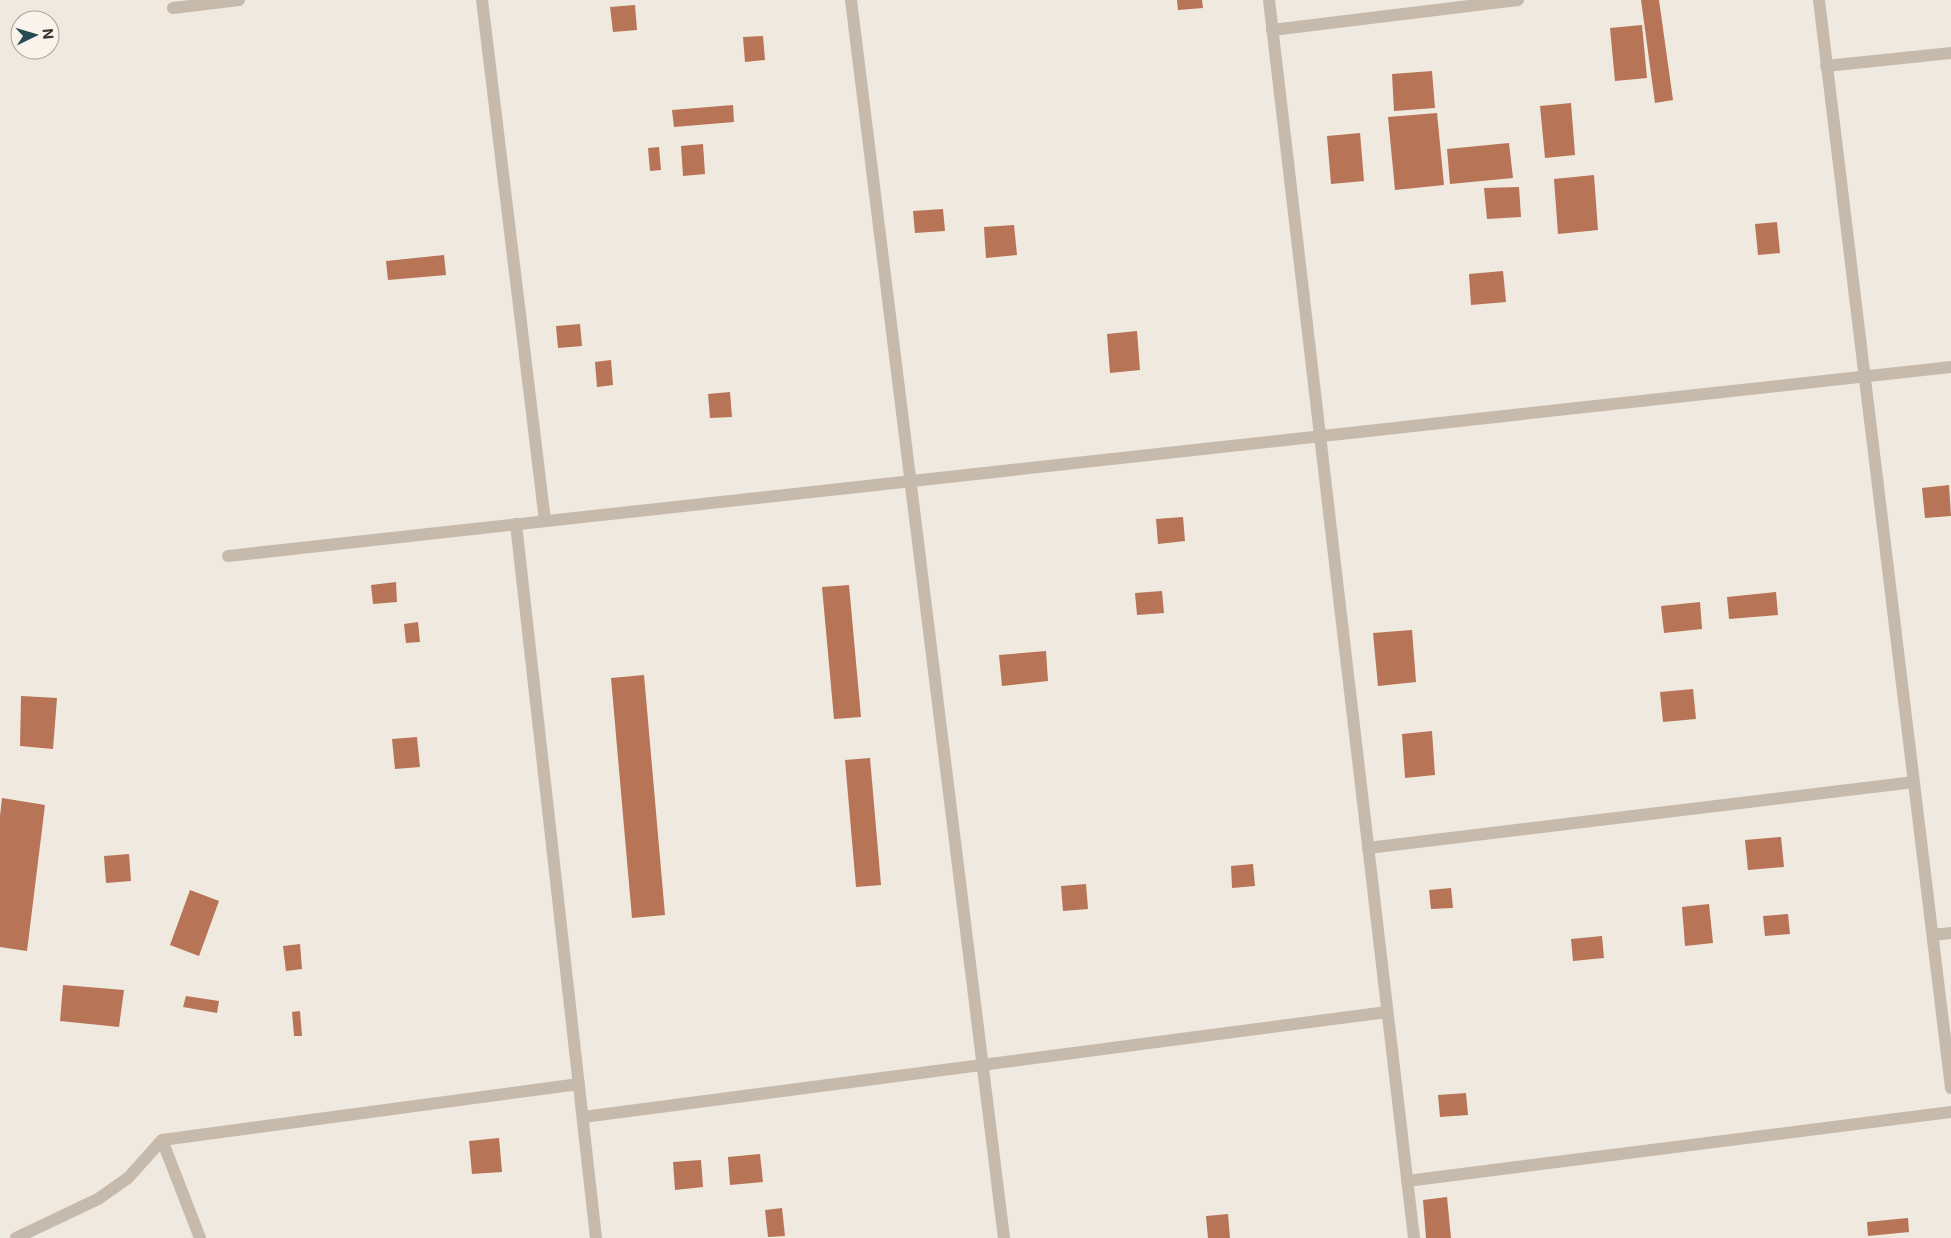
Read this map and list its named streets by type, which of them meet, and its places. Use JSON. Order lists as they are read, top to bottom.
{
  "north": "right"
}
